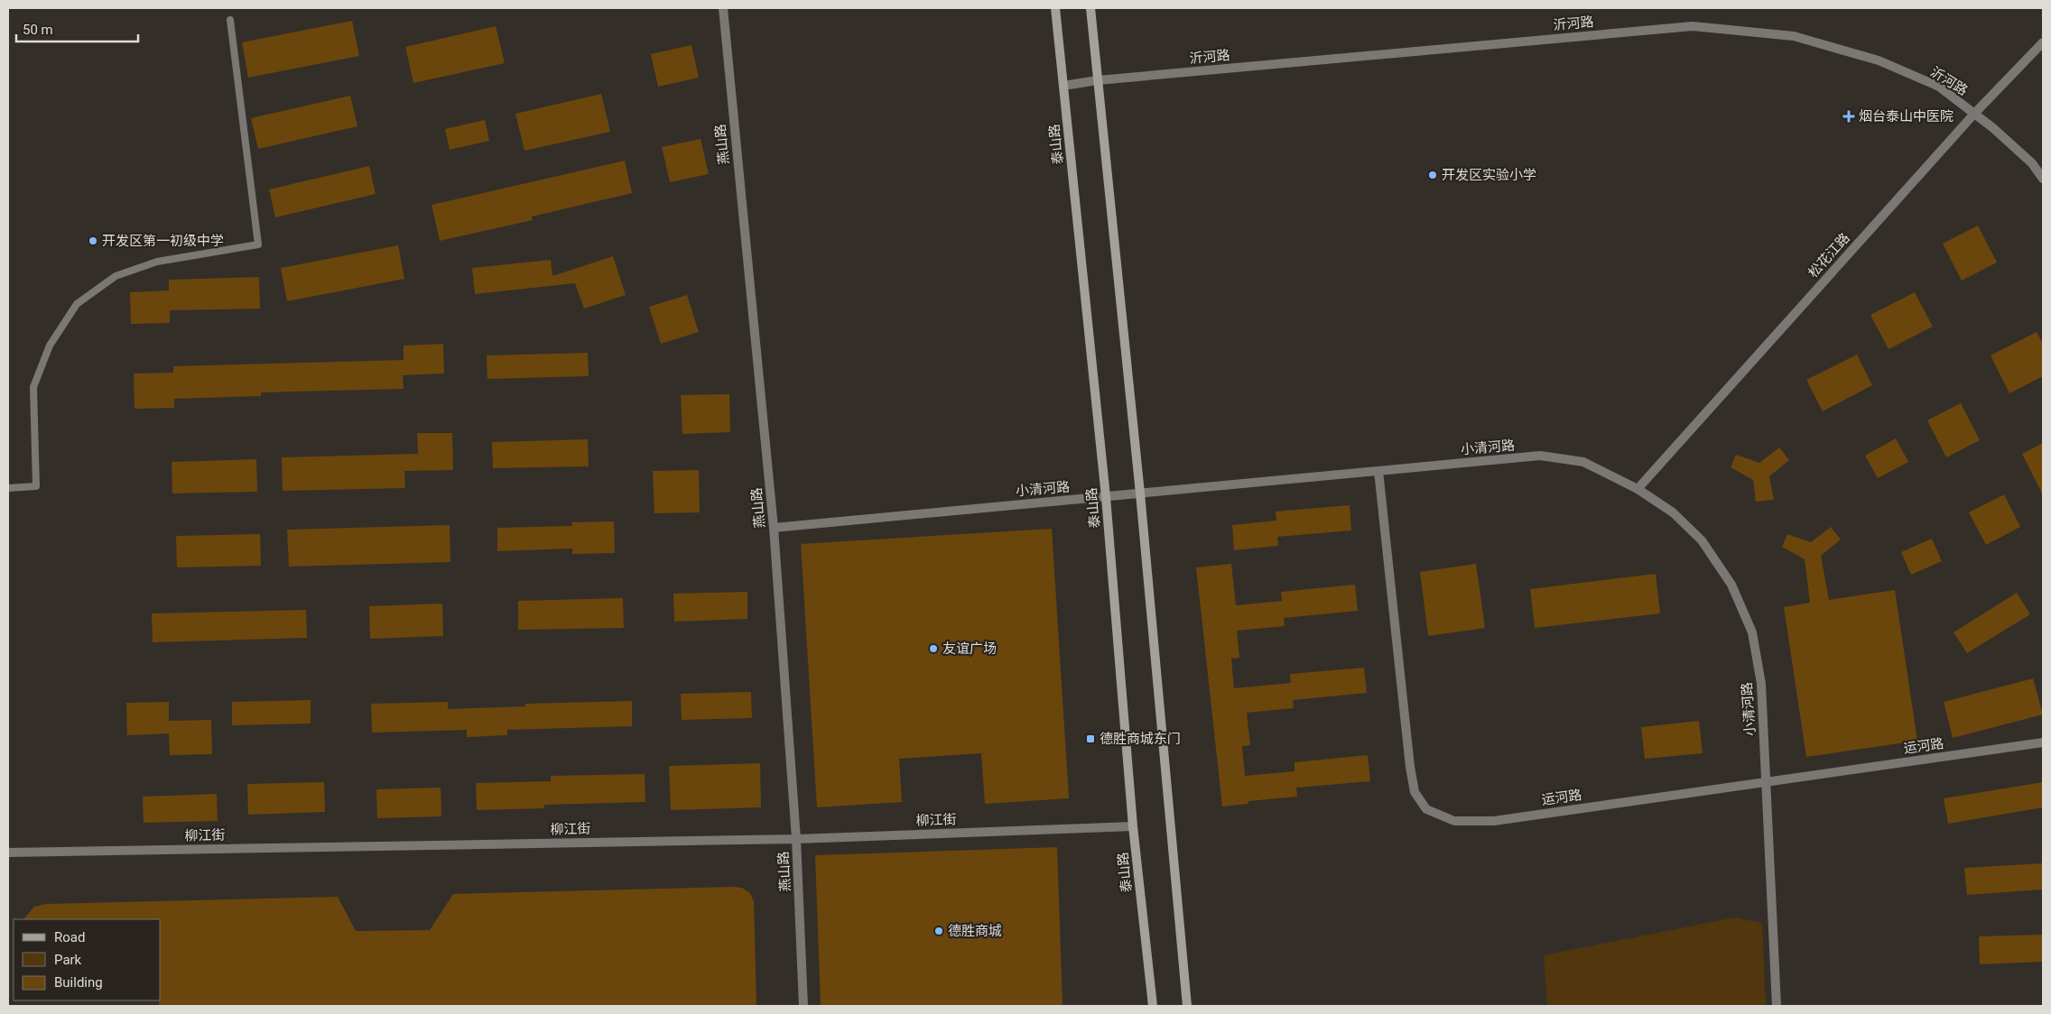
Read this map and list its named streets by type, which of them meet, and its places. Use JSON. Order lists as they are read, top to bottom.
{
  "streets": {
    "main road": ["泰山路"],
    "street": [
      "沂河路",
      "燕山路",
      "松花江路",
      "小清河路",
      "运河路",
      "柳江街"
    ]
  },
  "crossings": [
    ["沂河路", "泰山路"],
    ["沂河路", "松花江路"],
    ["燕山路", "小清河路"],
    ["燕山路", "柳江街"],
    ["泰山路", "小清河路"],
    ["泰山路", "柳江街"],
    ["松花江路", "小清河路"],
    ["小清河路", "运河路"]
  ],
  "places": {
    "health": ["烟台泰山中医院"],
    "other": [
      "开发区实验小学",
      "开发区第一初级中学",
      "友谊广场",
      "德胜商城"
    ],
    "transit": ["德胜商城东门"]
  },
  "legend": ["Road", "Park", "Building"],
  "scale_bar": "50 m"
}
